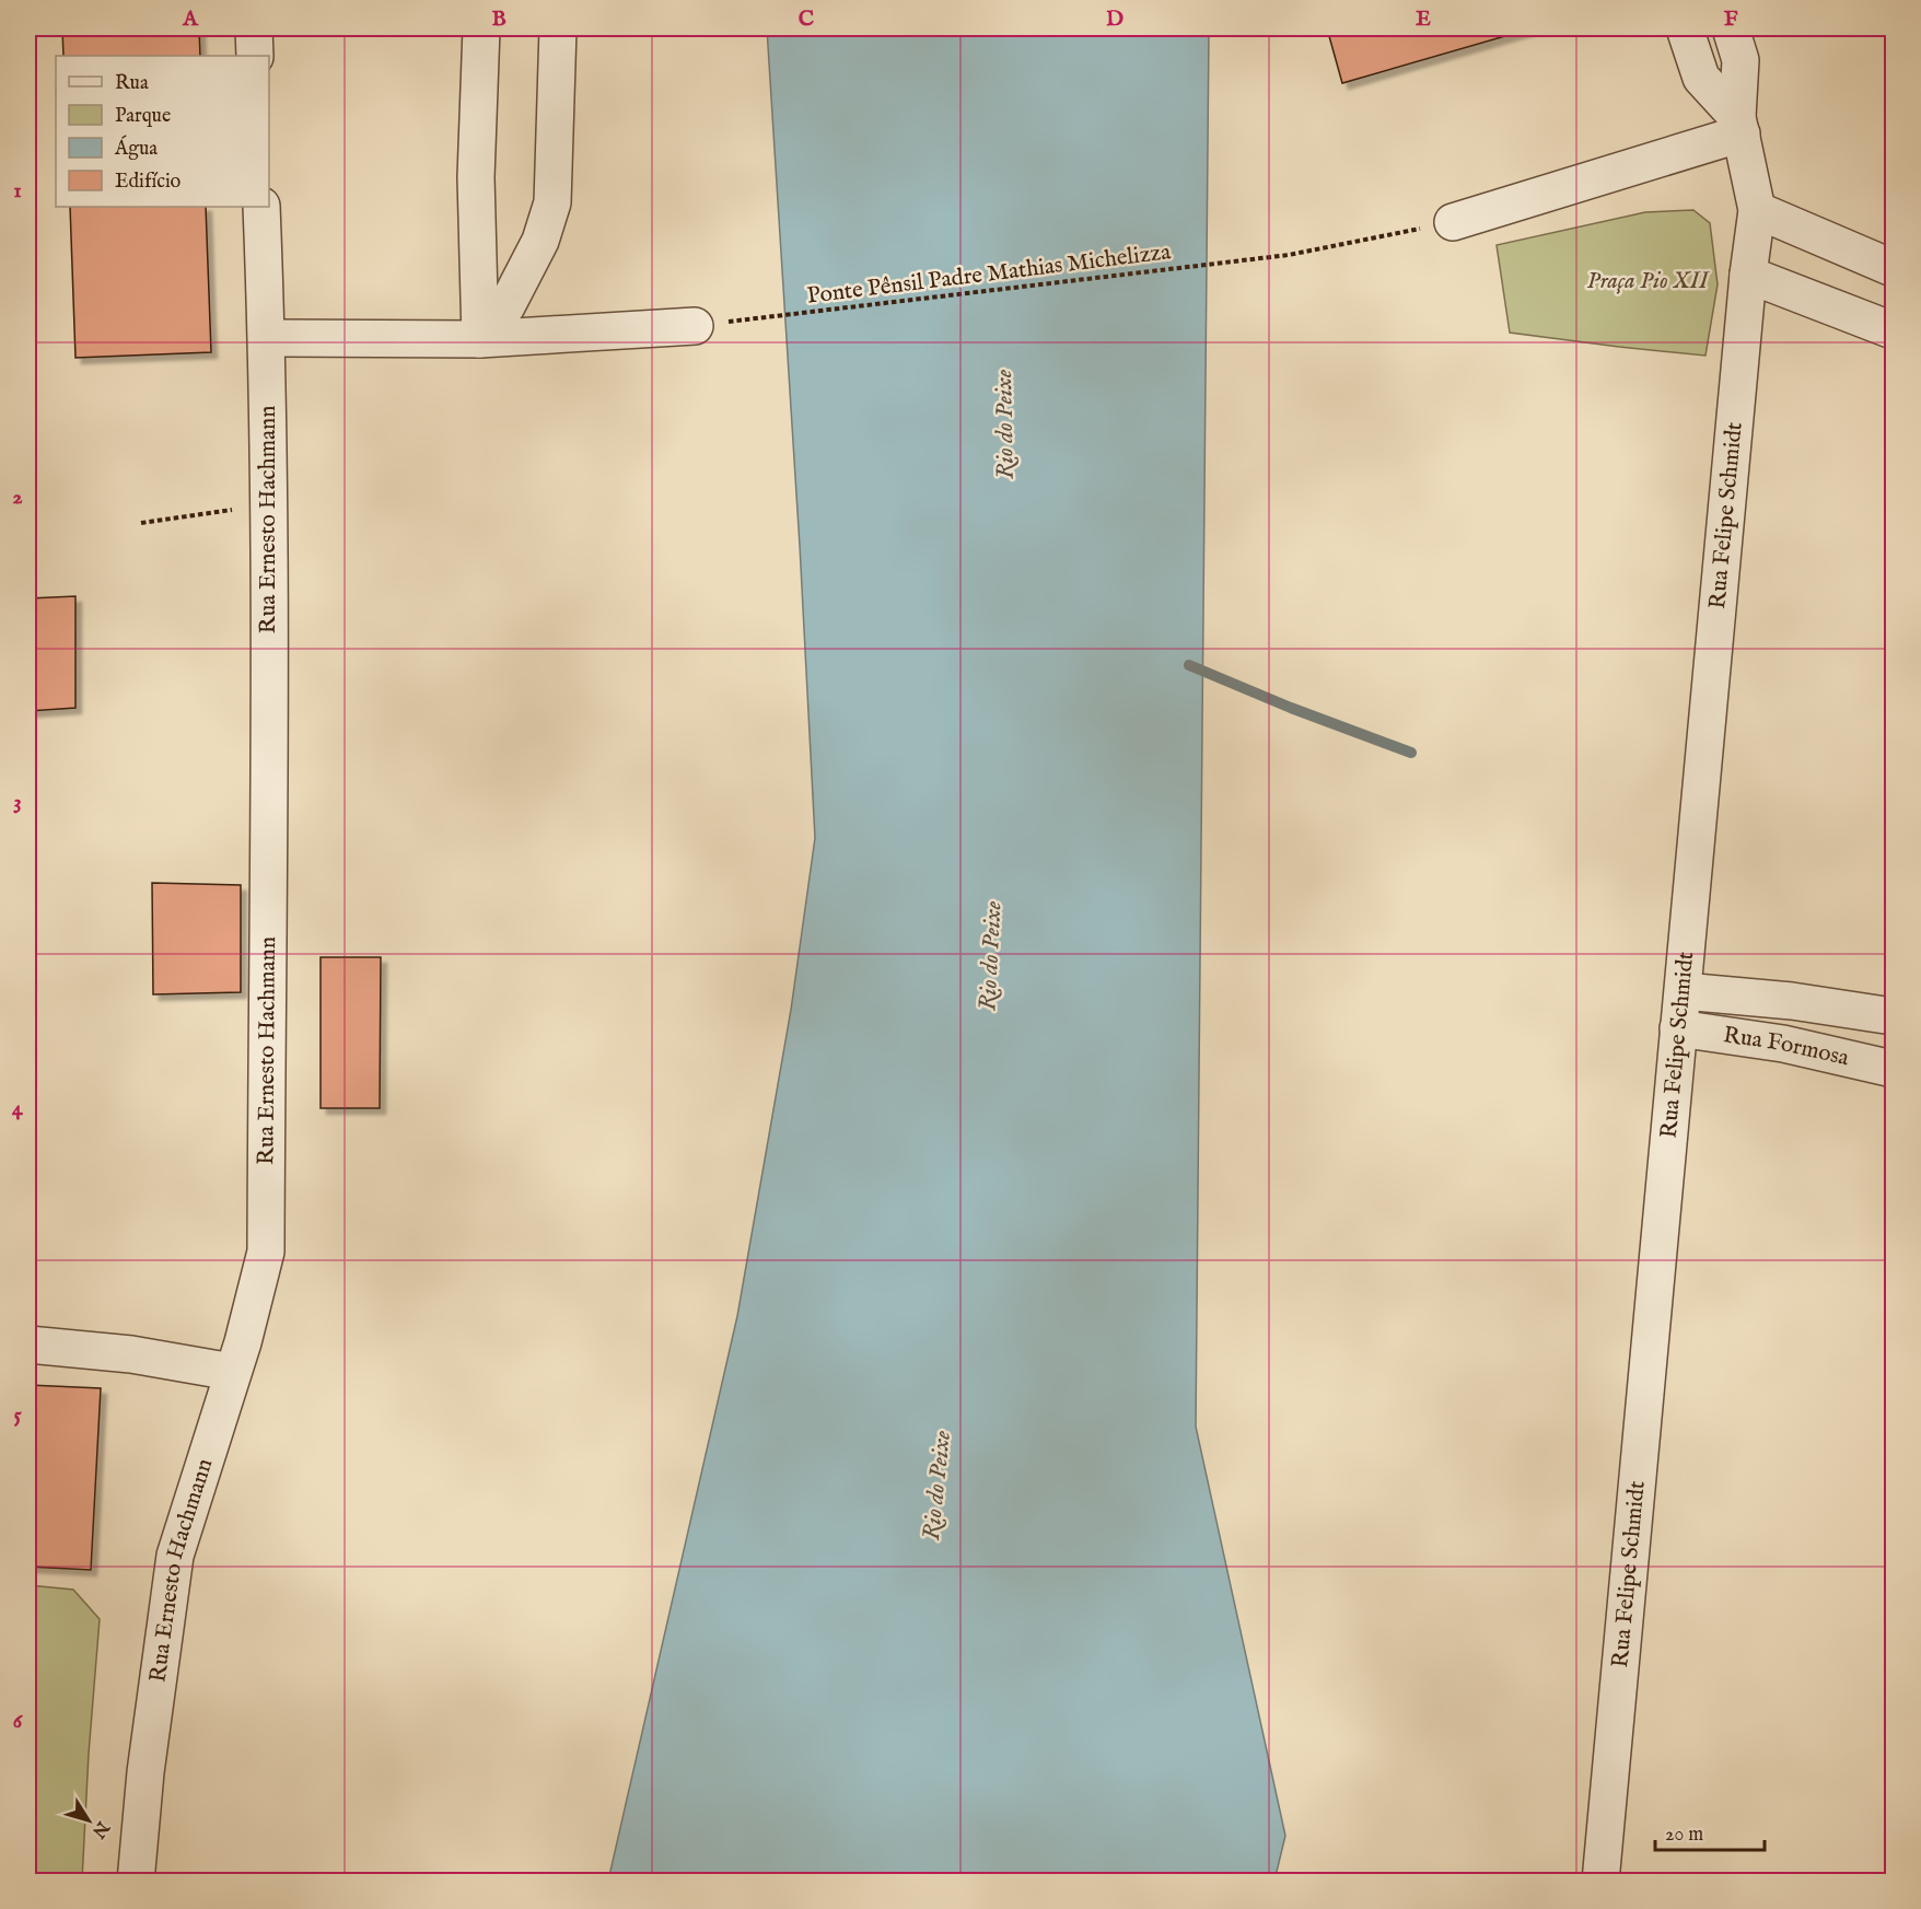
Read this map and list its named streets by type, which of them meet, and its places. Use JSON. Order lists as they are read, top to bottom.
{
  "streets": {
    "street": ["Rua Felipe Schmidt", "Rua Ernesto Hachmann", "Rua Formosa"],
    "path": ["Ponte Pênsil Padre Mathias Michelizza"]
  },
  "crossings": [
    ["Rua Felipe Schmidt", "Rua Formosa"]
  ],
  "water": ["Rio do Peixe"],
  "parks": ["Praça Pio XII"],
  "legend": [
    "Rua",
    "Parque",
    "Água",
    "Edifício"
  ],
  "scale_bar": "20 m",
  "north": "bottom right",
  "grid": {
    "columns": [
      "A",
      "B",
      "C",
      "D",
      "E",
      "F"
    ],
    "rows": [
      "1",
      "2",
      "3",
      "4",
      "5",
      "6"
    ]
  }
}
